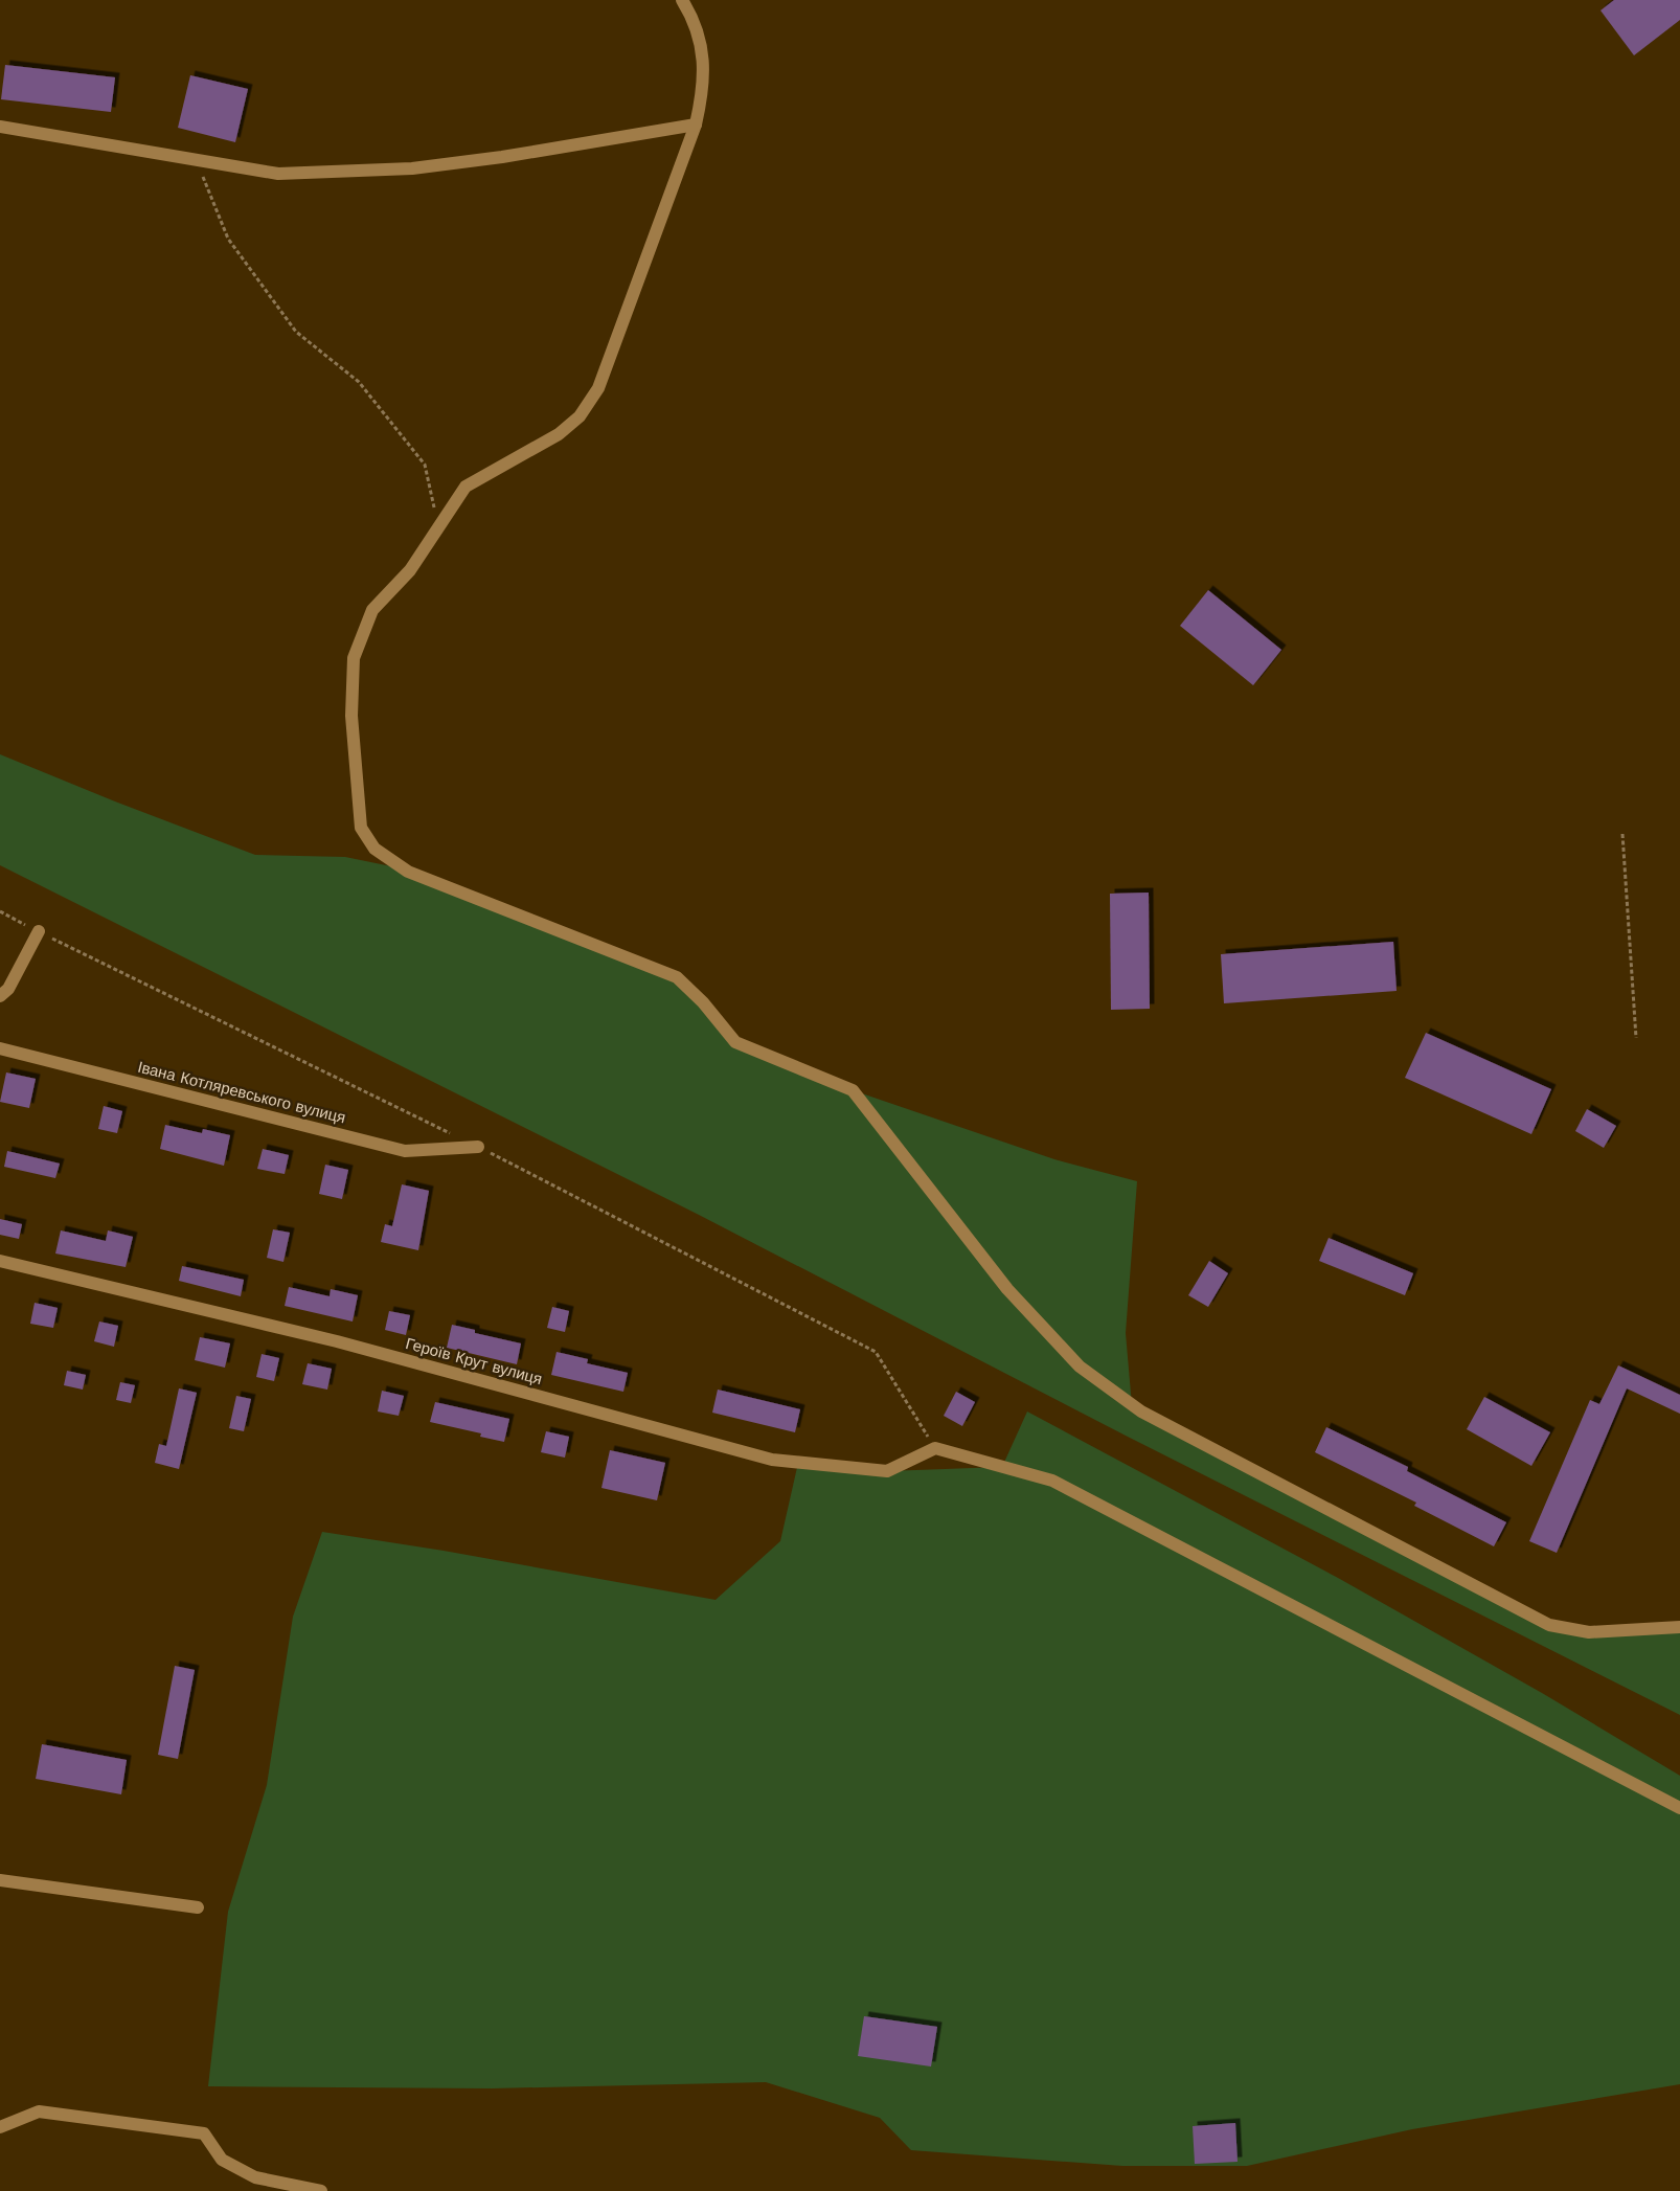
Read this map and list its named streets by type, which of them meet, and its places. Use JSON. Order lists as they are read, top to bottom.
{
  "streets": {
    "street": ["Івана Котляревського вулиця", "Героїв Крут вулиця"]
  }
}
